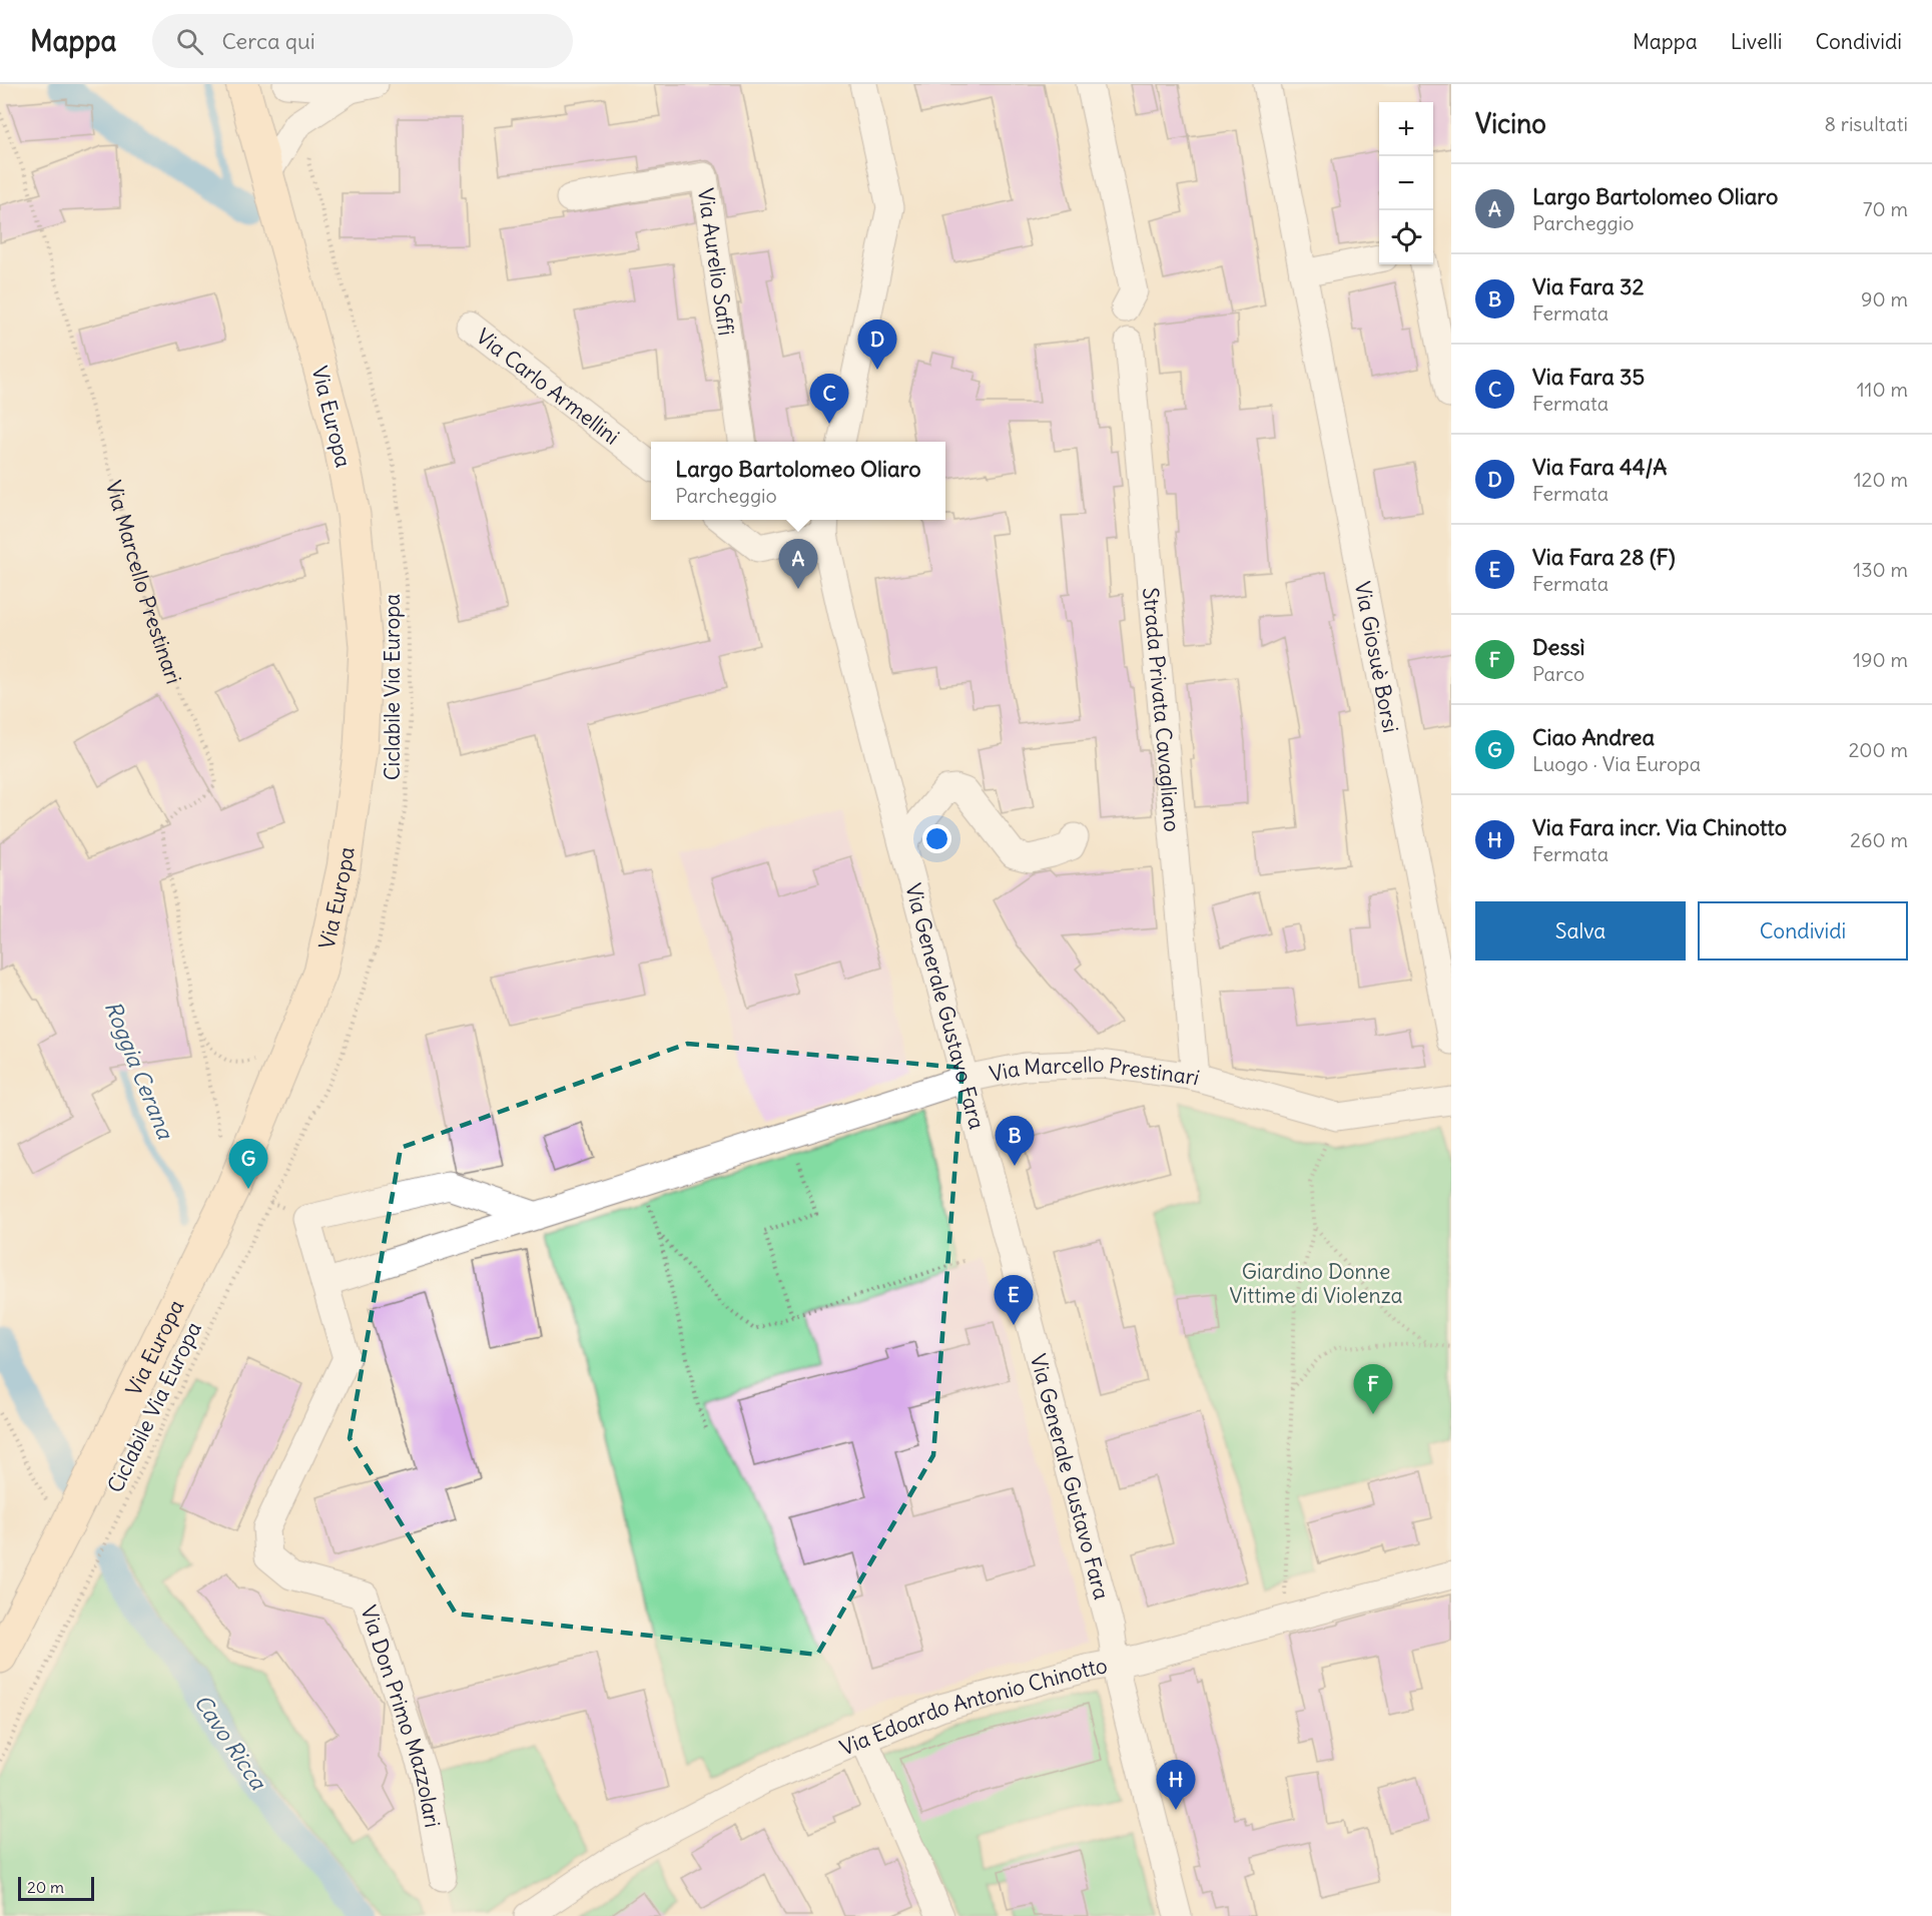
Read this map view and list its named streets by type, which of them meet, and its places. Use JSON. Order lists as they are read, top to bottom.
{
  "streets": {
    "main road": ["Via Europa"],
    "street": [
      "Via Aurelio Saffi",
      "Via Carlo Armellini",
      "Via Marcello Prestinari",
      "Via Giosuè Borsi",
      "Strada Privata Cavagliano",
      "Via Generale Gustavo Fara",
      "Via Edoardo Antonio Chinotto",
      "Via Don Primo Mazzolari"
    ],
    "path": ["Ciclabile Via Europa"]
  },
  "crossings": [
    ["Via Europa", "Via Marcello Prestinari"],
    ["Via Marcello Prestinari", "Strada Privata Cavagliano"],
    ["Via Marcello Prestinari", "Via Generale Gustavo Fara"],
    ["Via Marcello Prestinari", "Via Don Primo Mazzolari"],
    ["Via Generale Gustavo Fara", "Via Edoardo Antonio Chinotto"]
  ],
  "water": ["Roggia Cerana", "Cavo Ricca"],
  "parks": ["Giardino Donne Vittime di Violenza"],
  "scale_bar": "20 m",
  "page": {
    "header": "Mappa",
    "search": "Cerca qui",
    "nav": ["Mappa", "Livelli", "Condividi"],
    "heading": ["Vicino", "8 risultati"],
    "map_buttons": ["+", "−"],
    "list": [
      {
        "mark": "A",
        "name": "Largo Bartolomeo Oliaro",
        "note": "Parcheggio",
        "value": "70 m"
      },
      {
        "mark": "B",
        "name": "Via Fara 32",
        "note": "Fermata",
        "value": "90 m"
      },
      {
        "mark": "C",
        "name": "Via Fara 35",
        "note": "Fermata",
        "value": "110 m"
      },
      {
        "mark": "D",
        "name": "Via Fara 44/A",
        "note": "Fermata",
        "value": "120 m"
      },
      {
        "mark": "E",
        "name": "Via Fara 28 (F)",
        "note": "Fermata",
        "value": "130 m"
      },
      {
        "mark": "F",
        "name": "Dessì",
        "note": "Parco",
        "value": "190 m"
      },
      {
        "mark": "G",
        "name": "Ciao Andrea",
        "note": "Luogo · Via Europa",
        "value": "200 m"
      },
      {
        "mark": "H",
        "name": "Via Fara incr. Via Chinotto",
        "note": "Fermata",
        "value": "260 m"
      }
    ],
    "pins": [
      "D",
      "C",
      "A",
      "B",
      "G",
      "E",
      "F",
      "H"
    ],
    "popup": ["Largo Bartolomeo Oliaro", "Parcheggio"],
    "buttons": ["Salva", "Condividi"],
    "scale": "20 m"
  }
}
